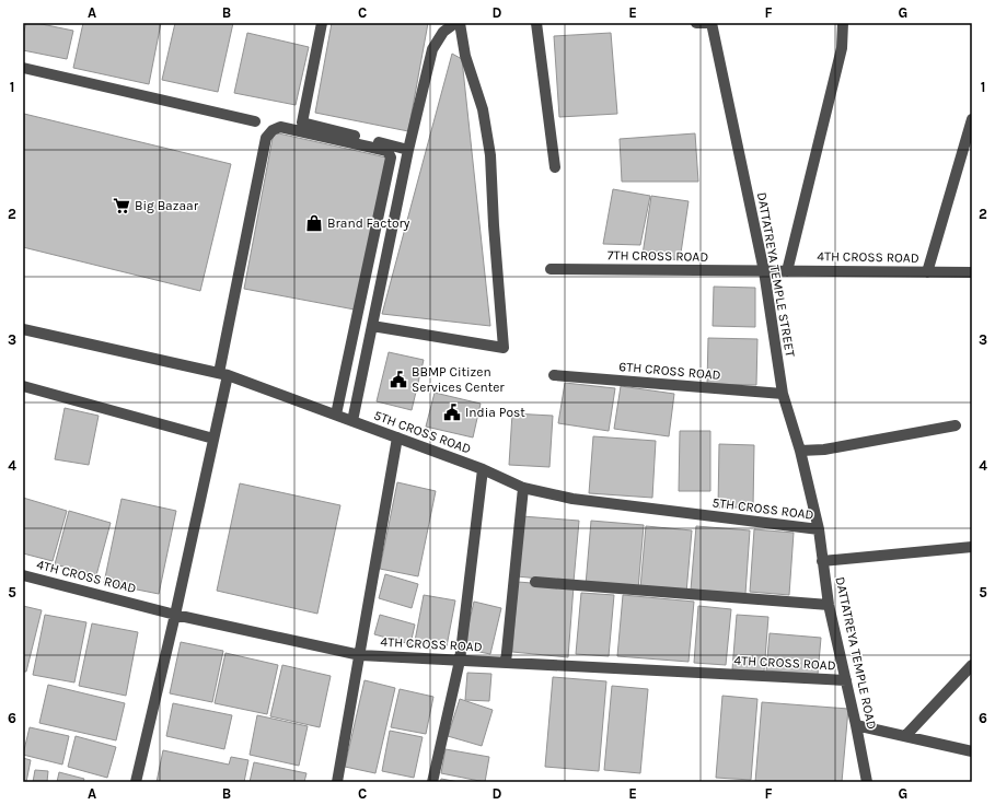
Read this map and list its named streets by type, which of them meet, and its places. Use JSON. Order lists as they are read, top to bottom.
{
  "streets": {
    "street": [
      "7TH CROSS ROAD",
      "4TH CROSS ROAD",
      "DATTATREYA TEMPLE STREET",
      "6TH CROSS ROAD",
      "5TH CROSS ROAD",
      "DATTATREYA TEMPLE ROAD"
    ]
  },
  "crossings": [
    ["7TH CROSS ROAD", "4TH CROSS ROAD"],
    ["7TH CROSS ROAD", "DATTATREYA TEMPLE STREET"],
    ["4TH CROSS ROAD", "DATTATREYA TEMPLE STREET"],
    ["4TH CROSS ROAD", "DATTATREYA TEMPLE ROAD"],
    ["DATTATREYA TEMPLE STREET", "6TH CROSS ROAD"],
    ["DATTATREYA TEMPLE STREET", "5TH CROSS ROAD"],
    ["DATTATREYA TEMPLE STREET", "DATTATREYA TEMPLE ROAD"],
    ["5TH CROSS ROAD", "DATTATREYA TEMPLE ROAD"]
  ],
  "places": {
    "supermarket": ["Big Bazaar"],
    "shop": ["Brand Factory"],
    "public building": ["BBMP Citizen Services Center", "India Post"]
  },
  "grid": {
    "columns": [
      "A",
      "B",
      "C",
      "D",
      "E",
      "F",
      "G"
    ],
    "rows": [
      "1",
      "2",
      "3",
      "4",
      "5",
      "6"
    ]
  }
}
